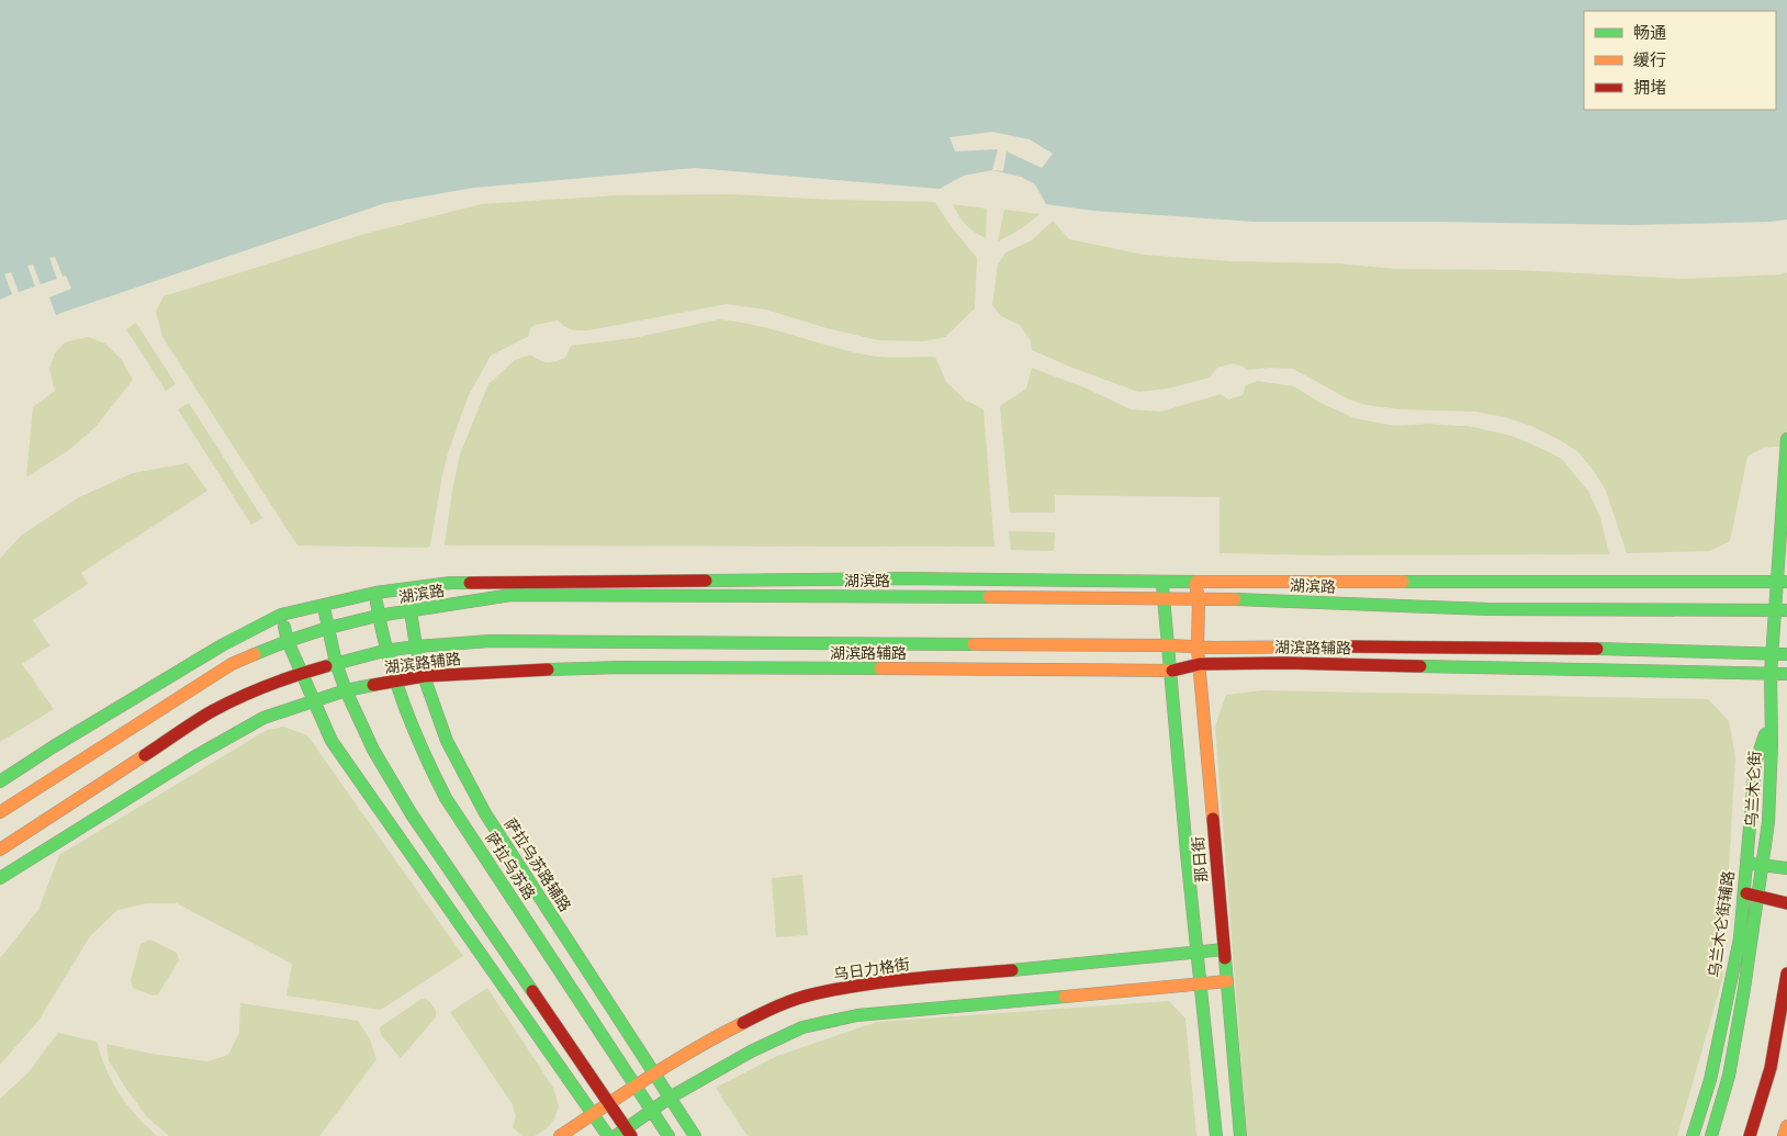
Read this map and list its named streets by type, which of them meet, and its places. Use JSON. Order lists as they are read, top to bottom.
{
  "streets": {
    "street": [
      "湖滨路",
      "湖滨路辅路",
      "乌兰木仑街",
      "那日街",
      "萨拉乌苏路辅路",
      "萨拉乌苏路",
      "乌兰木仑街辅路",
      "乌日力格街"
    ]
  },
  "crossings": [
    ["湖滨路", "乌兰木仑街"],
    ["湖滨路", "那日街"],
    ["湖滨路", "萨拉乌苏路辅路"],
    ["湖滨路", "萨拉乌苏路"],
    ["湖滨路辅路", "乌兰木仑街"],
    ["湖滨路辅路", "那日街"],
    ["湖滨路辅路", "萨拉乌苏路辅路"],
    ["湖滨路辅路", "萨拉乌苏路"],
    ["乌兰木仑街", "乌兰木仑街辅路"],
    ["那日街", "乌日力格街"],
    ["萨拉乌苏路辅路", "乌日力格街"],
    ["萨拉乌苏路", "乌日力格街"]
  ],
  "legend": ["畅通", "缓行", "拥堵"]
}
